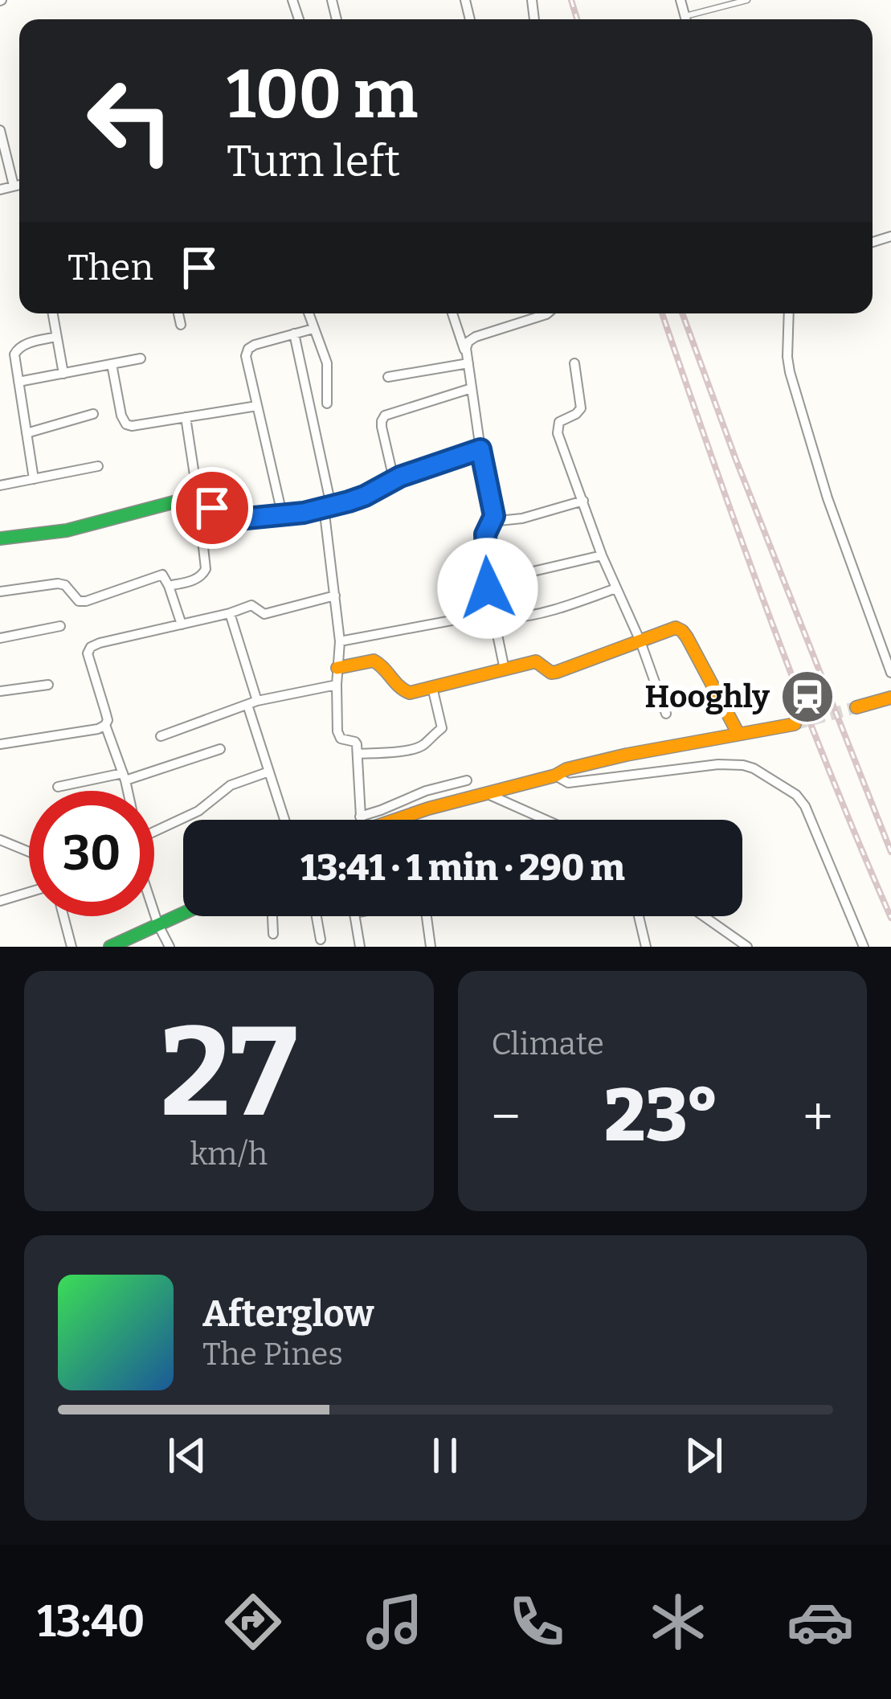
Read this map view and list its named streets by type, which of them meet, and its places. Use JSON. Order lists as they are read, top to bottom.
{
  "places": {
    "station": ["Hooghly"]
  },
  "page": {
    "turn": ["100 m", "Turn left"],
    "then": "Then",
    "limit": "30",
    "trip": "13:41 · 1 min · 290 m",
    "tile": [
      ["27", "km/h"],
      "Climate"
    ],
    "heat": ["−", "23°", "+"],
    "song": ["Afterglow", "The Pines"],
    "tabs": "13:40"
  }
}
